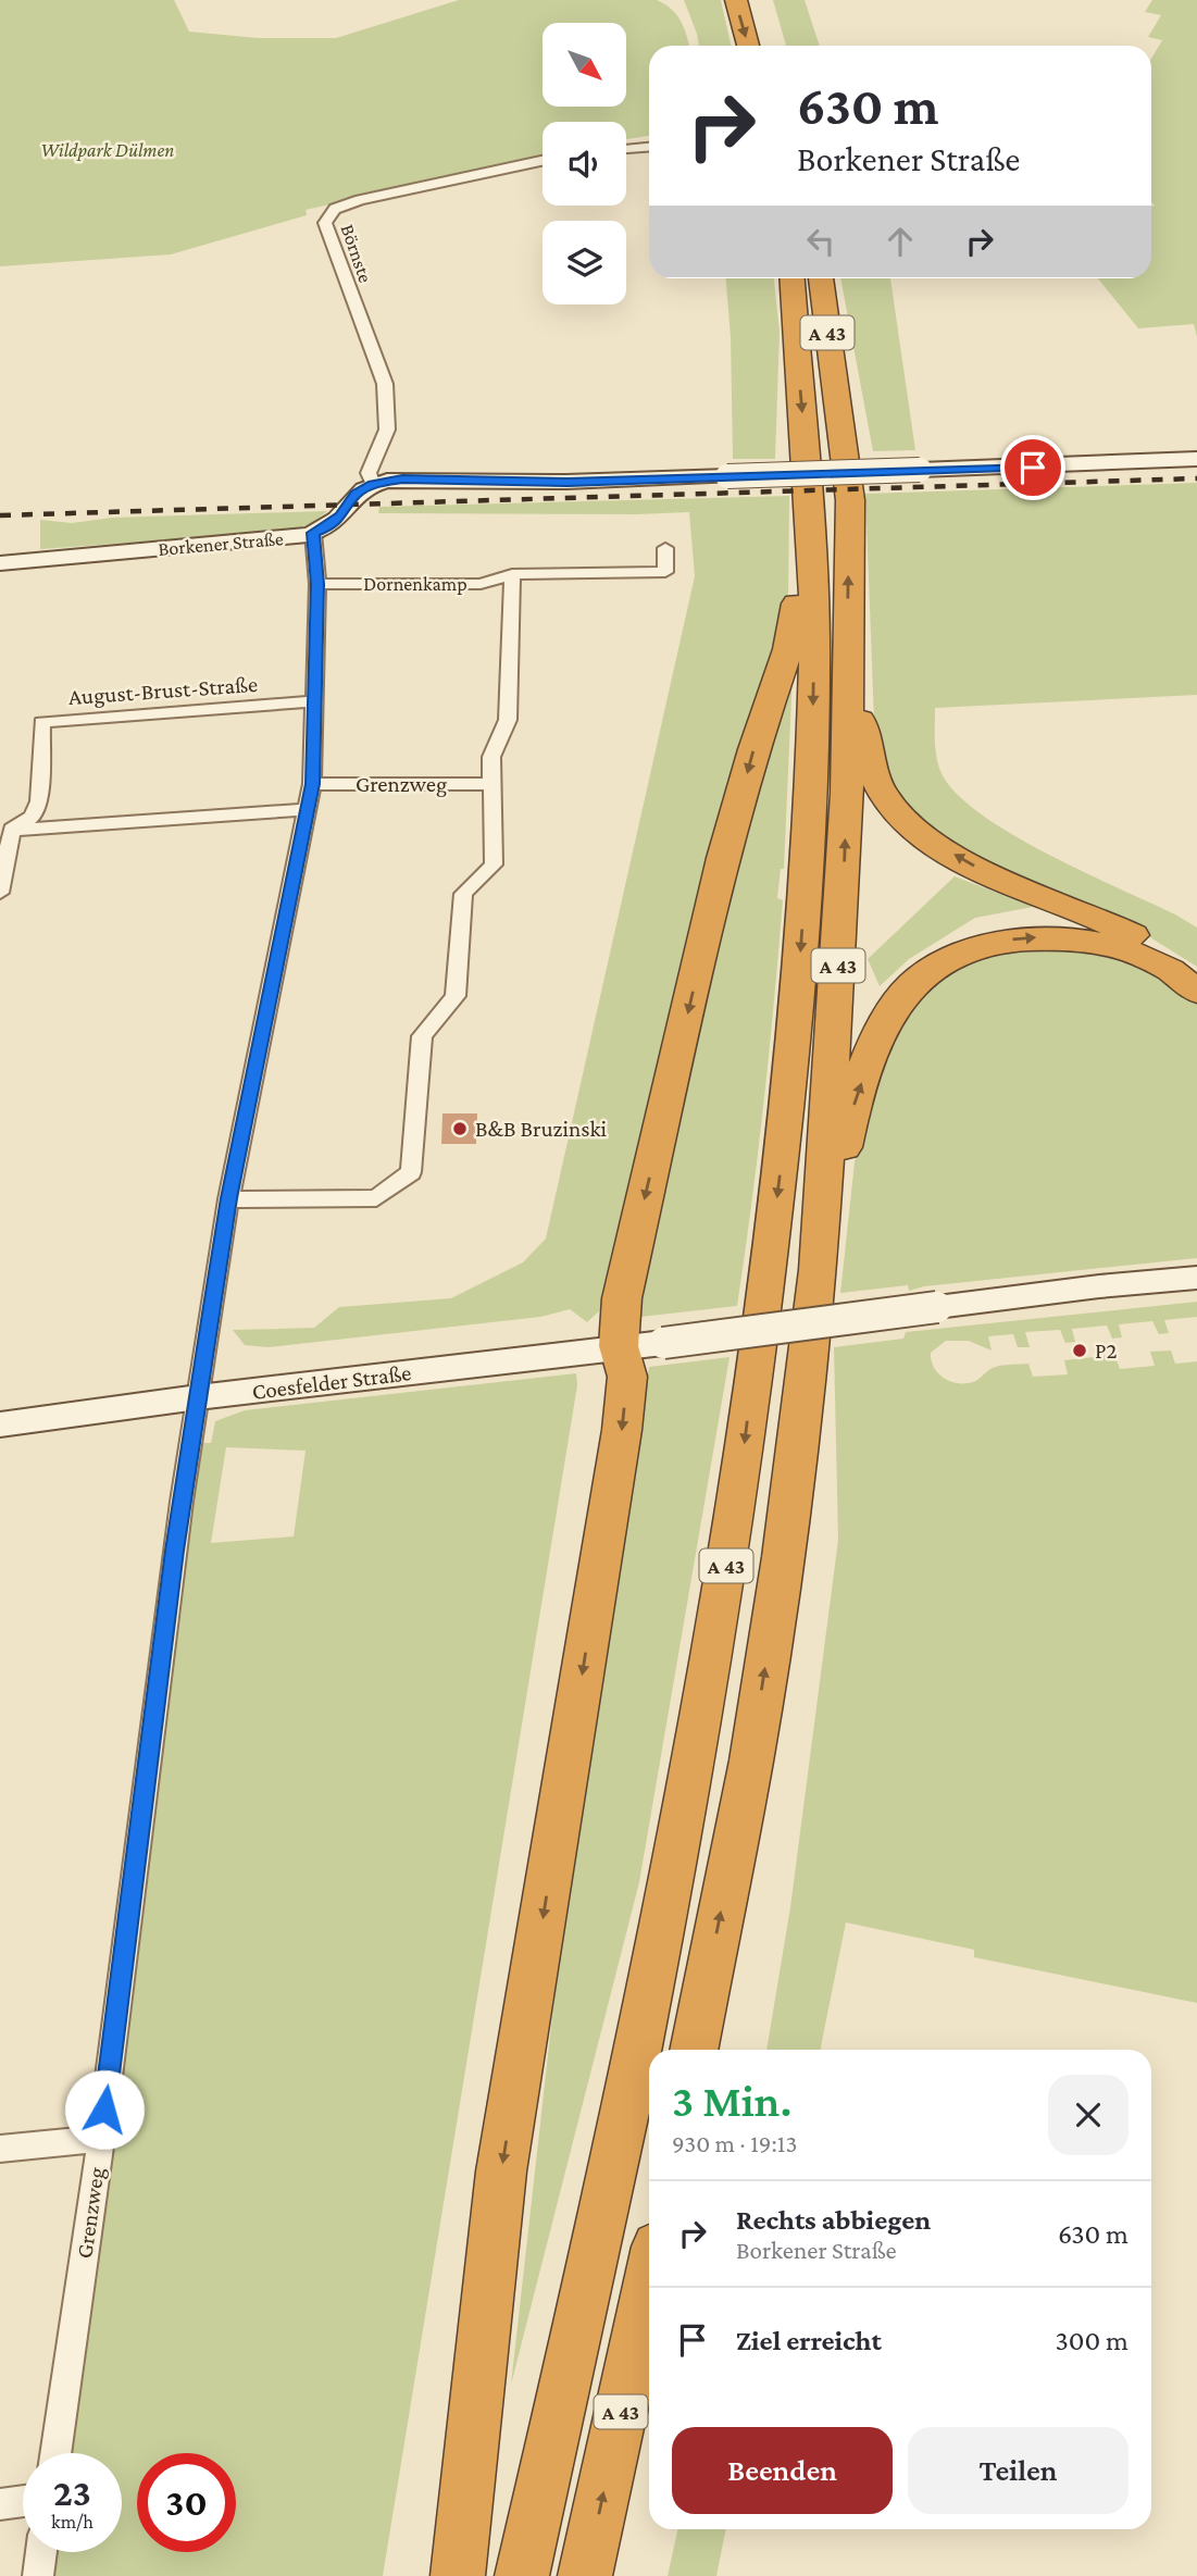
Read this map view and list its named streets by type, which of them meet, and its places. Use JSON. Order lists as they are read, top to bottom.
{
  "streets": {
    "highway": ["A 43"],
    "street": [
      "Börnste",
      "Borkener Straße",
      "Dornenkamp",
      "August-Brust-Straße",
      "Grenzweg",
      "Coesfelder Straße"
    ]
  },
  "crossings": [
    ["Börnste", "Borkener Straße"],
    ["Borkener Straße", "Grenzweg"],
    ["Dornenkamp", "Grenzweg"],
    ["August-Brust-Straße", "Grenzweg"],
    ["Grenzweg", "Coesfelder Straße"]
  ],
  "parks": ["Wildpark Dülmen"],
  "places": ["B&B Bruzinski", "P2"],
  "north": "bottom right",
  "page": {
    "turn": ["630 m", "Borkener Straße"],
    "heading": ["3 Min.", "930 m · 19:13"],
    "list": [
      {
        "name": "Rechts abbiegen",
        "note": "Borkener Straße",
        "value": "630 m"
      },
      {
        "name": "Ziel erreicht",
        "value": "300 m"
      }
    ],
    "buttons": ["Beenden", "Teilen"],
    "speed": "23 km/h",
    "limit": "30"
  }
}
